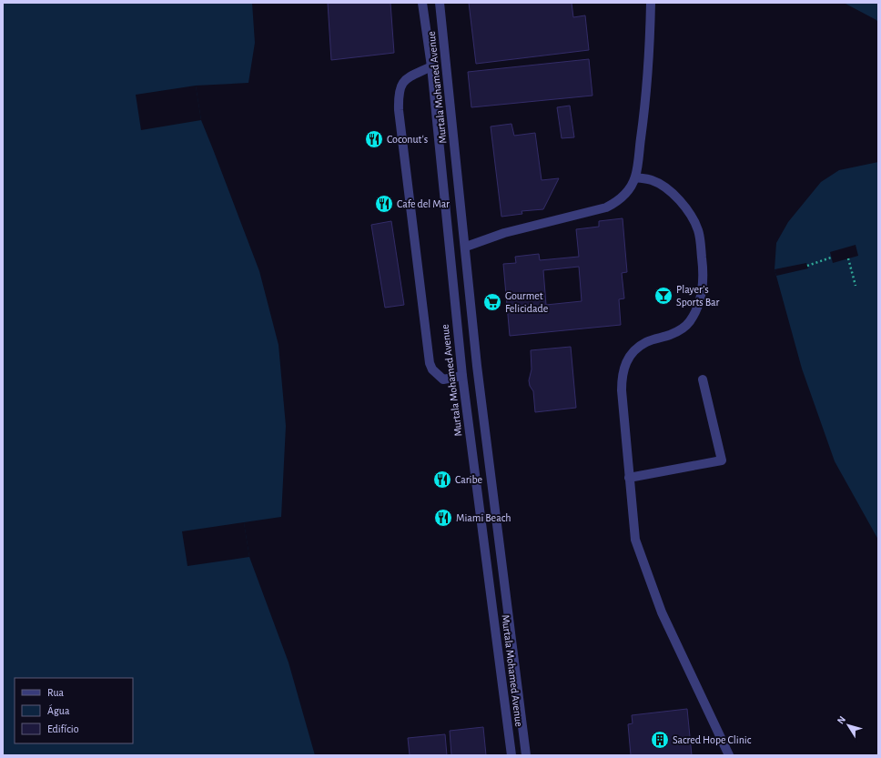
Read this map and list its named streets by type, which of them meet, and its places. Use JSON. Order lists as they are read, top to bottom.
{
  "streets": {
    "street": ["Murtala Mohamed Avenue"]
  },
  "places": {
    "restaurant": [
      "Coconut's",
      "Cafe del Mar",
      "Caribe",
      "Miami Beach"
    ],
    "bar": ["Player’s Sports Bar"],
    "supermarket": ["Gourmet Felicidade"],
    "building": ["Sacred Hope Clinic"]
  },
  "legend": ["Rua", "Água", "Edifício"],
  "north": "top left"
}
